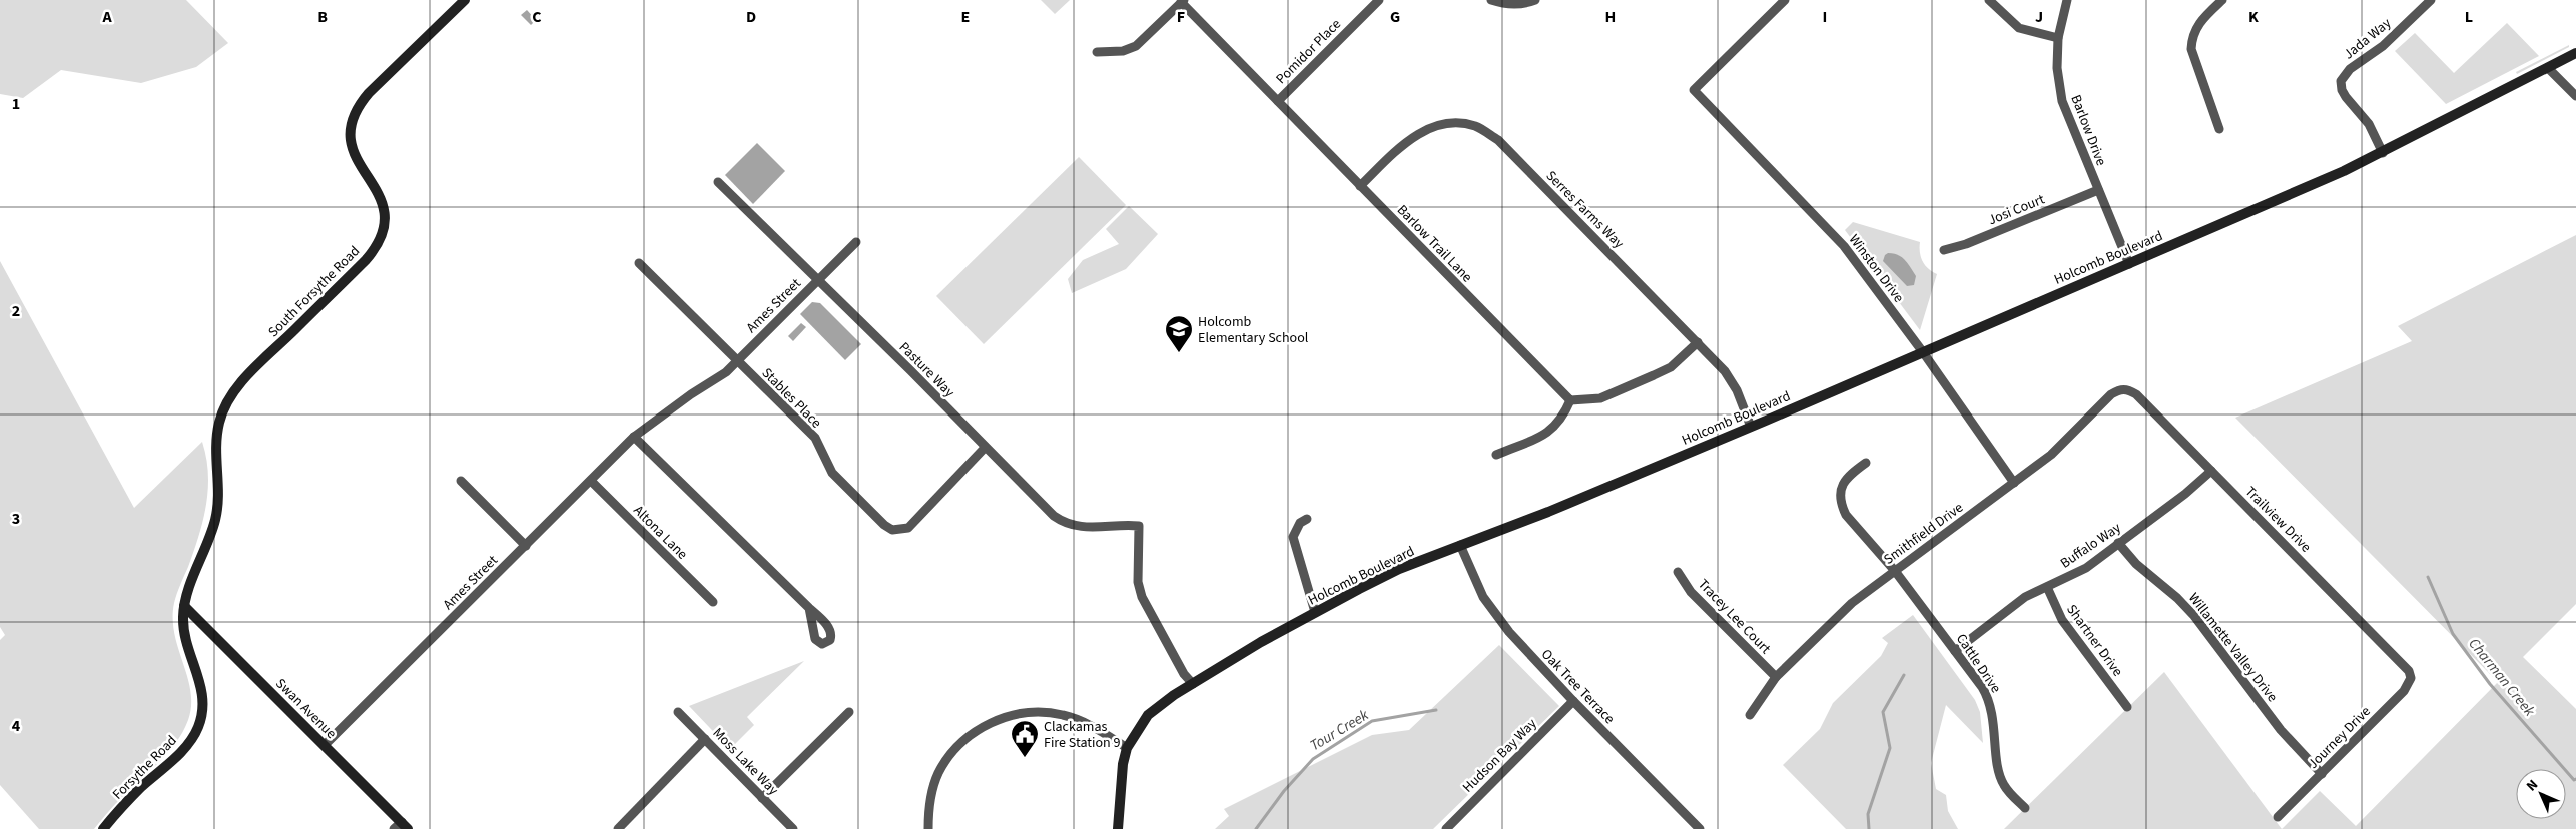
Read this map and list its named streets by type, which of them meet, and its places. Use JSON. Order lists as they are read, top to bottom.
{
  "streets": {
    "street": [
      "Jada Way",
      "Pomidor Place",
      "Barlow Drive",
      "Serres Farms Way",
      "Josi Court",
      "Barlow Trail Lane",
      "Holcomb Boulevard",
      "Winston Drive",
      "South Forsythe Road",
      "Ames Street",
      "Pasture Way",
      "Stables Place",
      "Trailview Drive",
      "Altona Lane",
      "Smithfield Drive",
      "Buffalo Way",
      "Tracey Lee Court",
      "Shartner Drive",
      "Willamette Valley Drive",
      "Cattle Drive",
      "Oak Tree Terrace",
      "Swan Avenue",
      "Journey Drive",
      "Hudson Bay Way",
      "Moss Lake Way",
      "Forsythe Road"
    ]
  },
  "crossings": [
    ["Jada Way", "Holcomb Boulevard"],
    ["Pomidor Place", "Barlow Trail Lane"],
    ["Barlow Drive", "Josi Court"],
    ["Barlow Drive", "Holcomb Boulevard"],
    ["Serres Farms Way", "Barlow Trail Lane"],
    ["Serres Farms Way", "Holcomb Boulevard"],
    ["Holcomb Boulevard", "Winston Drive"],
    ["Holcomb Boulevard", "Pasture Way"],
    ["Holcomb Boulevard", "Oak Tree Terrace"],
    ["Winston Drive", "Smithfield Drive"],
    ["South Forsythe Road", "Swan Avenue"],
    ["South Forsythe Road", "Forsythe Road"],
    ["Ames Street", "Pasture Way"],
    ["Ames Street", "Stables Place"],
    ["Ames Street", "Altona Lane"],
    ["Ames Street", "Swan Avenue"],
    ["Pasture Way", "Stables Place"],
    ["Trailview Drive", "Smithfield Drive"],
    ["Trailview Drive", "Buffalo Way"],
    ["Trailview Drive", "Journey Drive"],
    ["Smithfield Drive", "Tracey Lee Court"],
    ["Smithfield Drive", "Cattle Drive"],
    ["Buffalo Way", "Shartner Drive"],
    ["Buffalo Way", "Willamette Valley Drive"],
    ["Buffalo Way", "Cattle Drive"],
    ["Willamette Valley Drive", "Journey Drive"],
    ["Oak Tree Terrace", "Hudson Bay Way"],
    ["Swan Avenue", "Forsythe Road"]
  ],
  "water": ["Charman Creek", "Tour Creek"],
  "places": {
    "school or university": ["Holcomb Elementary School"],
    "public building": ["Clackamas Fire Station 9"]
  },
  "north": "top left",
  "grid": {
    "columns": [
      "A",
      "B",
      "C",
      "D",
      "E",
      "F",
      "G",
      "H",
      "I",
      "J",
      "K",
      "L"
    ],
    "rows": [
      "1",
      "2",
      "3",
      "4"
    ]
  }
}
